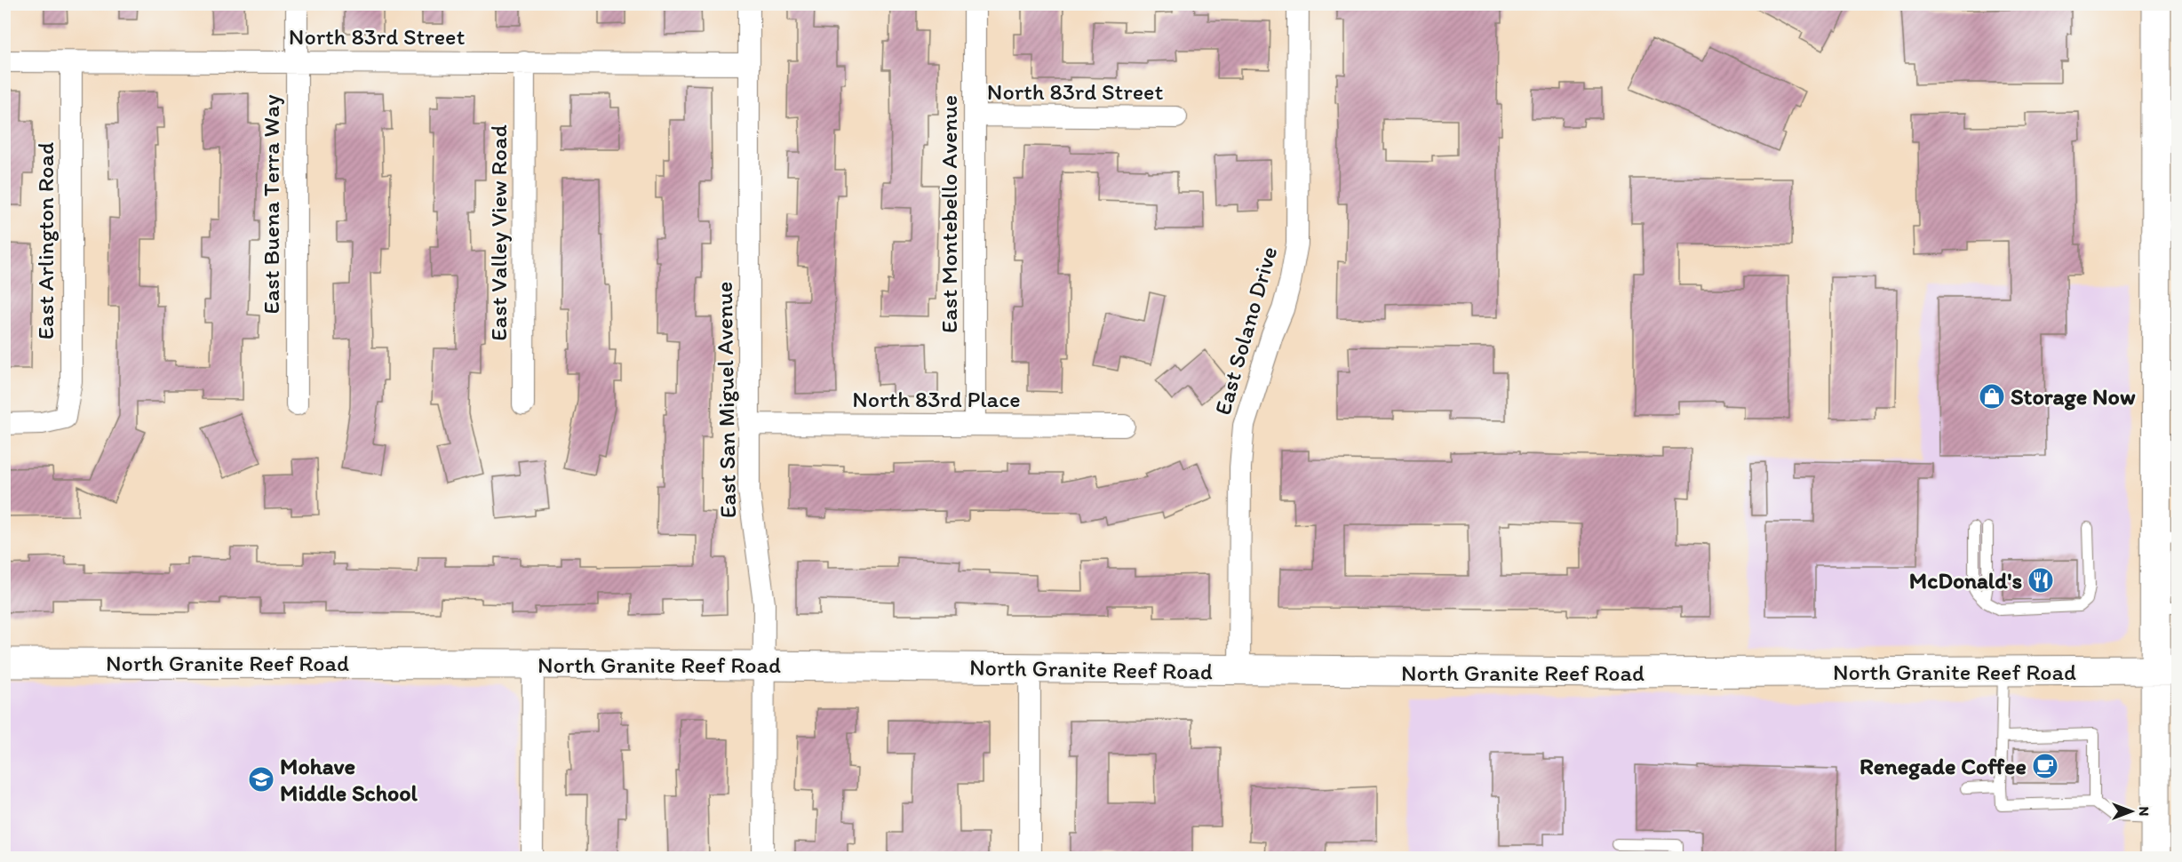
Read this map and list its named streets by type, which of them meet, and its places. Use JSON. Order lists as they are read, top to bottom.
{
  "streets": {
    "street": [
      "North 83rd Street",
      "East Buena Terra Way",
      "East Montebello Avenue",
      "East Valley View Road",
      "East Arlington Road",
      "East Solano Drive",
      "North 83rd Place",
      "East San Miguel Avenue",
      "North Granite Reef Road"
    ]
  },
  "crossings": [
    ["North 83rd Street", "East Buena Terra Way"],
    ["North 83rd Street", "East Montebello Avenue"],
    ["North 83rd Street", "East Valley View Road"],
    ["North 83rd Street", "East Arlington Road"],
    ["North 83rd Street", "East San Miguel Avenue"],
    ["East Montebello Avenue", "North 83rd Place"],
    ["East Solano Drive", "North Granite Reef Road"],
    ["North 83rd Place", "East San Miguel Avenue"],
    ["East San Miguel Avenue", "North Granite Reef Road"]
  ],
  "places": {
    "shop": ["Storage Now"],
    "restaurant": ["McDonald's"],
    "cafe": ["Renegade Coffee"],
    "school or university": ["Mohave Middle School"]
  },
  "north": "right"
}
